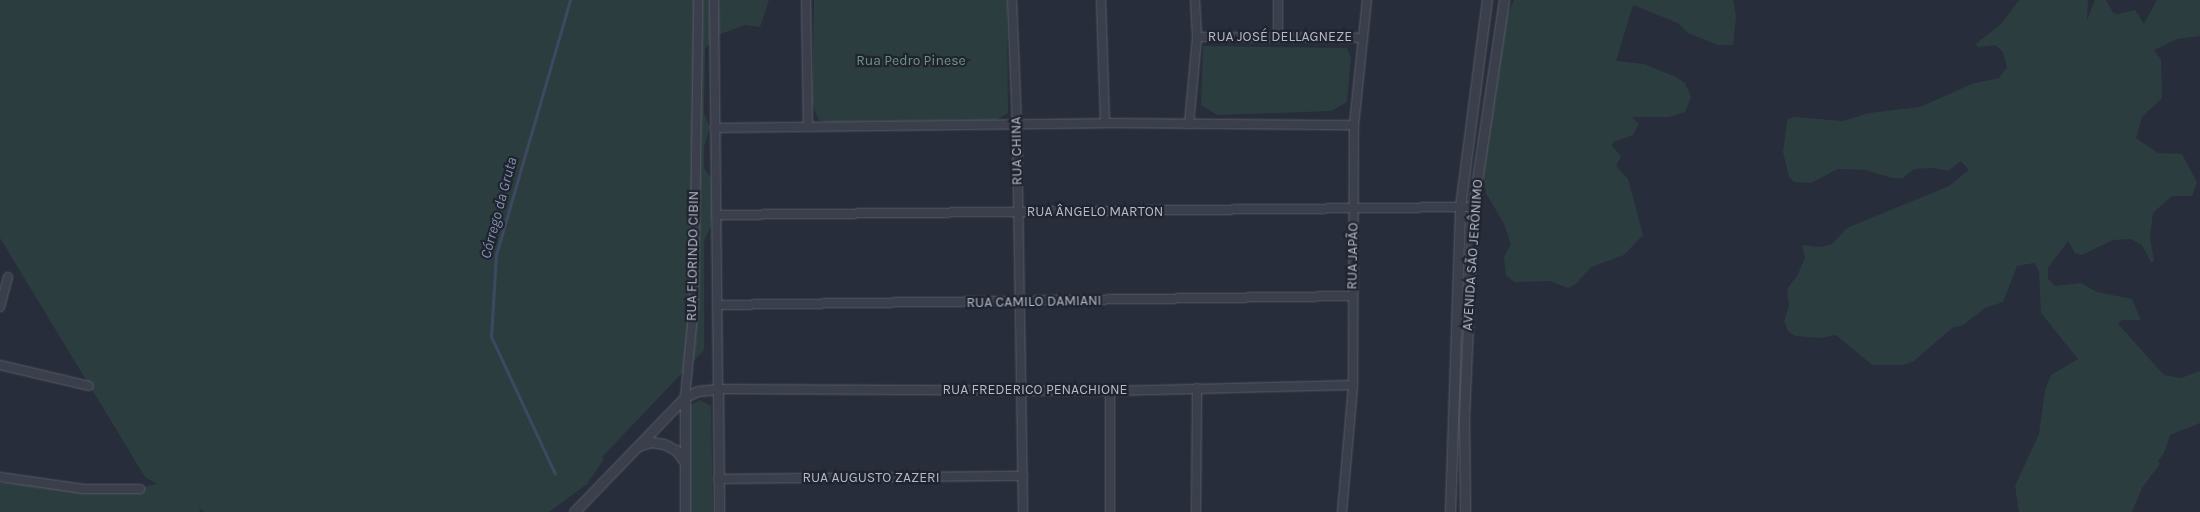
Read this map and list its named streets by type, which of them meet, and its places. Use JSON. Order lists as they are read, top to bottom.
{
  "streets": {
    "street": [
      "RUA JOSÉ DELLAGNEZE",
      "RUA CHINA",
      "RUA ÂNGELO MARTON",
      "AVENIDA SÃO JERÔNIMO",
      "RUA FLORINDO CIBIN",
      "RUA JAPÃO",
      "RUA CAMILO DAMIANI",
      "RUA FREDERICO PENACHIONE",
      "RUA AUGUSTO ZAZERI"
    ]
  },
  "crossings": [
    ["RUA JOSÉ DELLAGNEZE", "RUA JAPÃO"],
    ["RUA CHINA", "RUA ÂNGELO MARTON"],
    ["RUA CHINA", "RUA CAMILO DAMIANI"],
    ["RUA CHINA", "RUA FREDERICO PENACHIONE"],
    ["RUA CHINA", "RUA AUGUSTO ZAZERI"],
    ["RUA ÂNGELO MARTON", "AVENIDA SÃO JERÔNIMO"],
    ["RUA ÂNGELO MARTON", "RUA FLORINDO CIBIN"],
    ["RUA ÂNGELO MARTON", "RUA JAPÃO"],
    ["RUA FLORINDO CIBIN", "RUA CAMILO DAMIANI"],
    ["RUA FLORINDO CIBIN", "RUA FREDERICO PENACHIONE"],
    ["RUA FLORINDO CIBIN", "RUA AUGUSTO ZAZERI"],
    ["RUA JAPÃO", "RUA CAMILO DAMIANI"],
    ["RUA JAPÃO", "RUA FREDERICO PENACHIONE"]
  ],
  "water": ["Córrego da Gruta"],
  "parks": ["Rua Pedro Pinese"]
}
